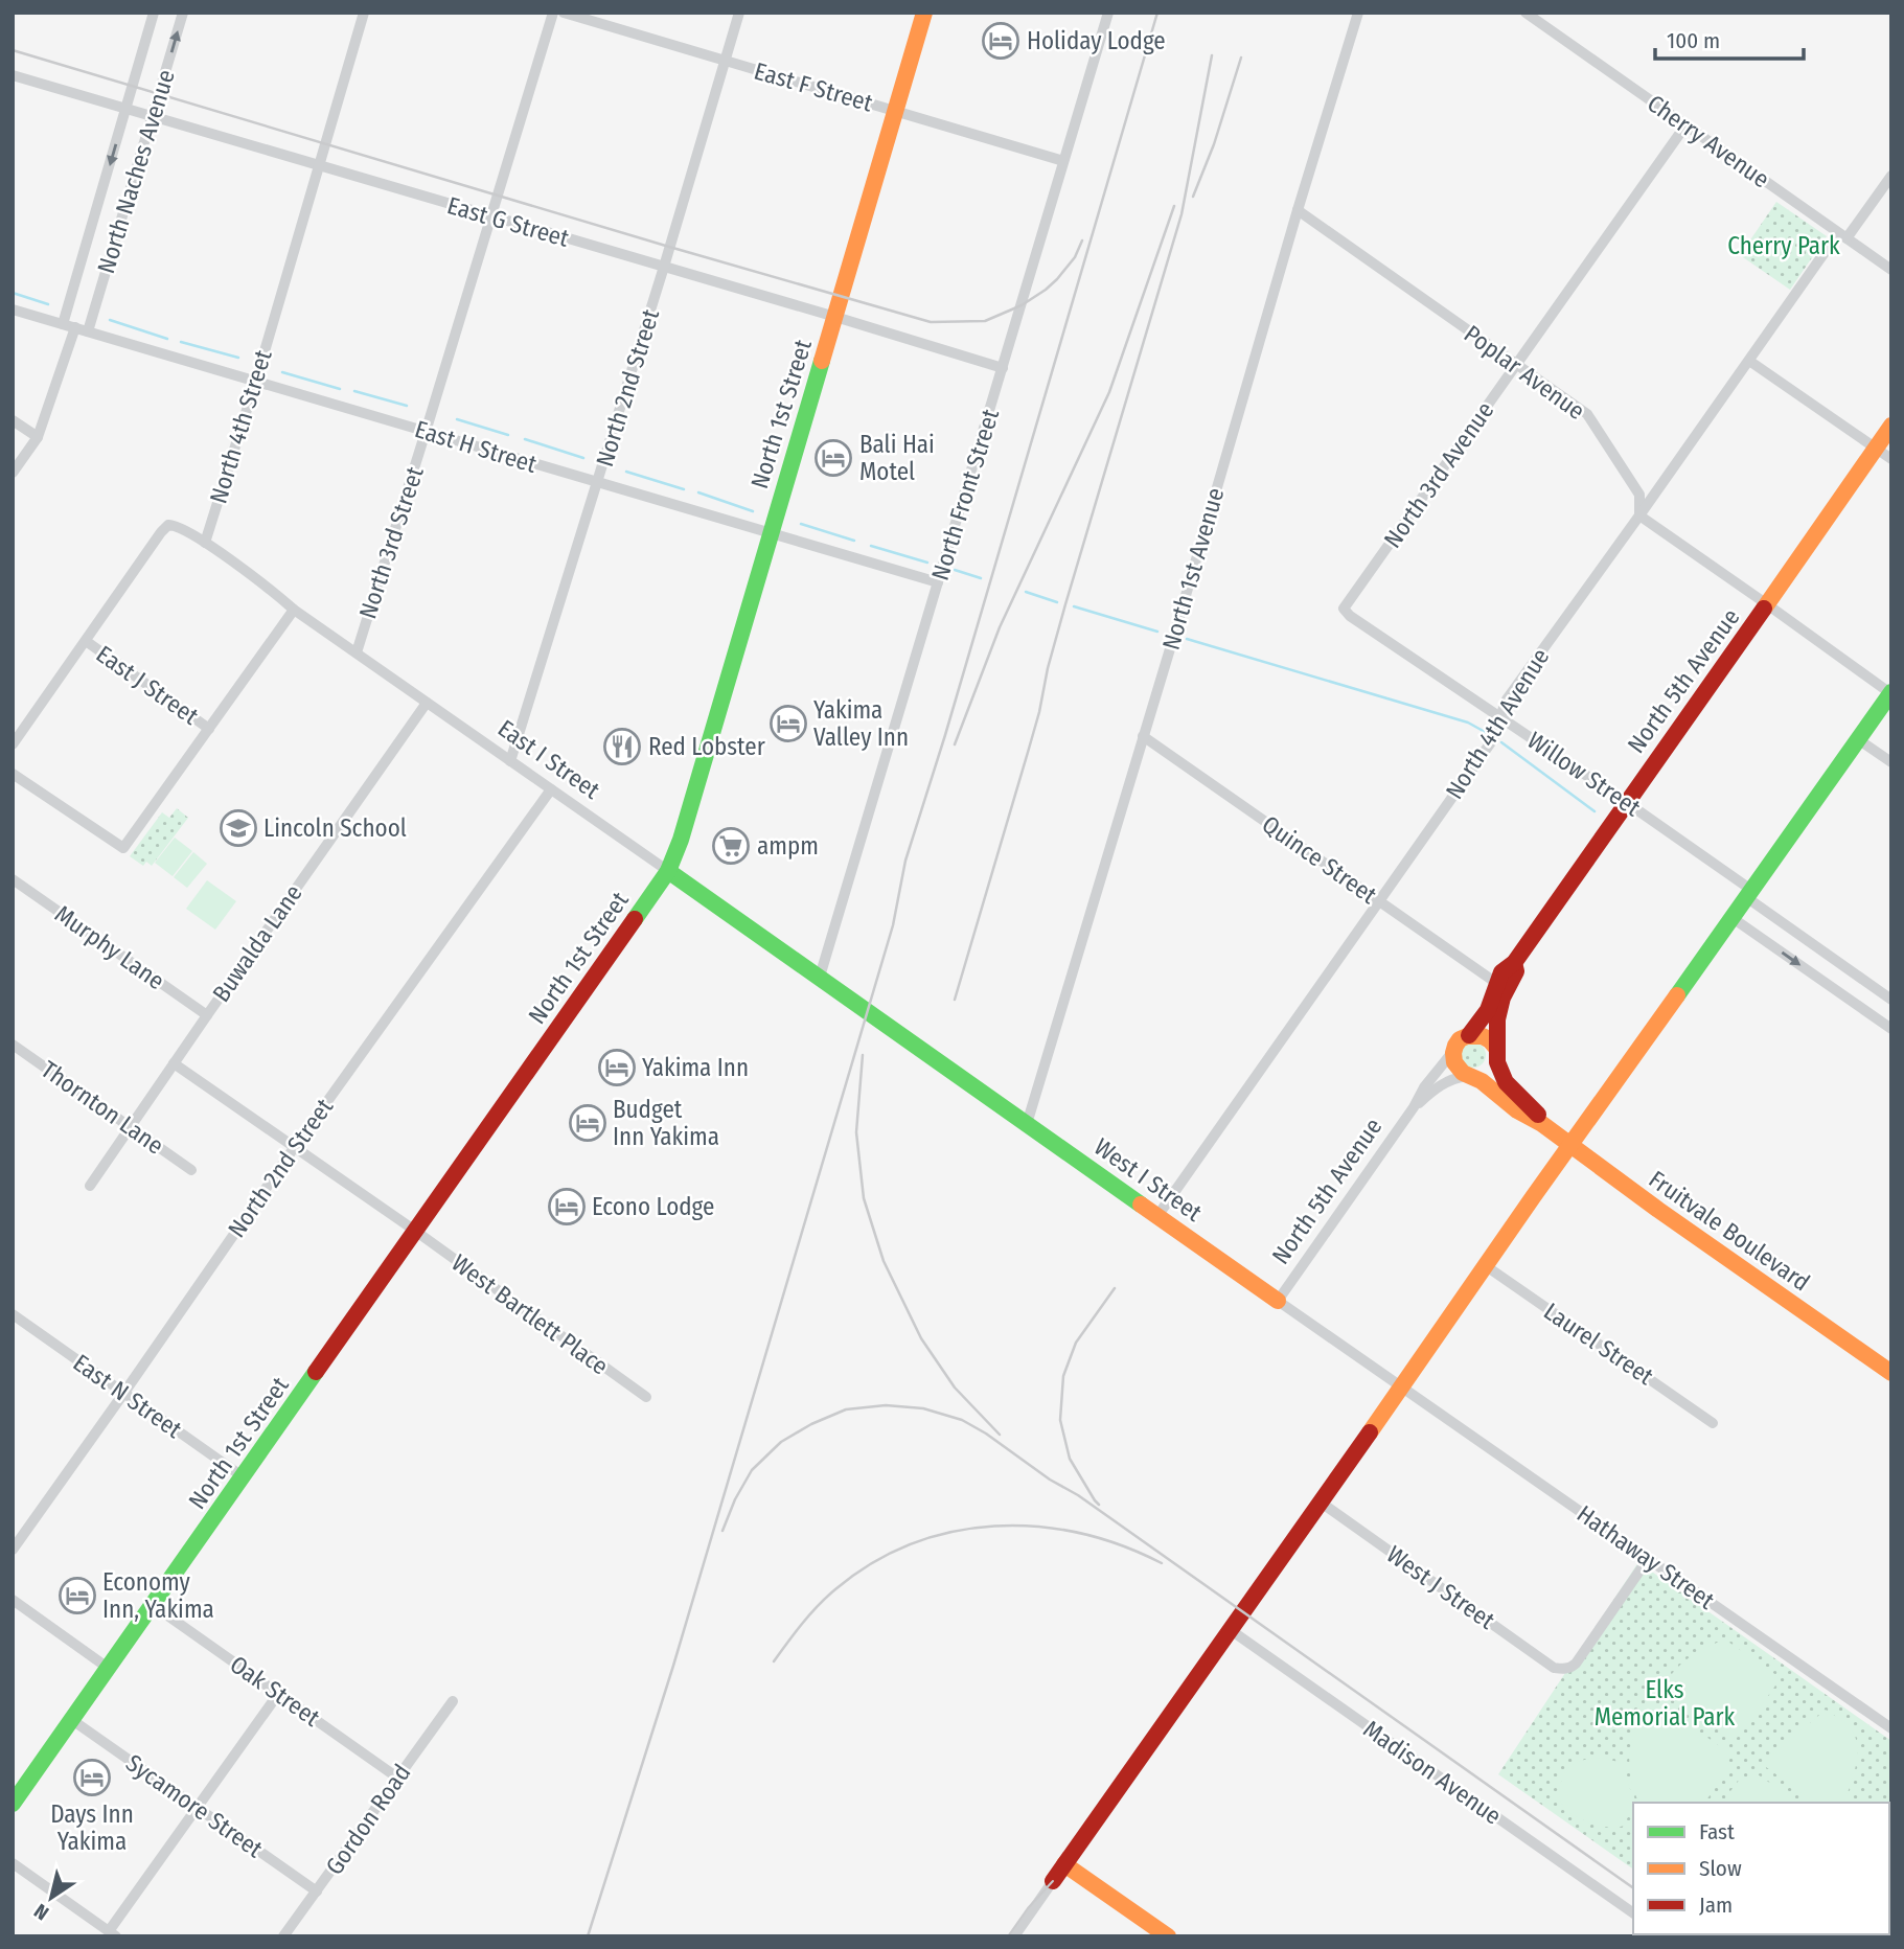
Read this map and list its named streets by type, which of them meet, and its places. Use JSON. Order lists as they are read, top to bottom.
{
  "streets": {
    "main road": [
      "North 1st Street",
      "North 5th Avenue",
      "East I Street",
      "West I Street",
      "Fruitvale Boulevard"
    ],
    "street": [
      "East F Street",
      "Cherry Avenue",
      "North Naches Avenue",
      "East G Street",
      "Poplar Avenue",
      "North 2nd Street",
      "North 4th Street",
      "East H Street",
      "North 3rd Avenue",
      "North Front Street",
      "North 3rd Street",
      "North 1st Avenue",
      "East J Street",
      "North 4th Avenue",
      "Willow Street",
      "Quince Street",
      "Buwalda Lane",
      "Murphy Lane",
      "Thornton Lane",
      "West Bartlett Place",
      "Laurel Street",
      "East N Street",
      "Hathaway Street",
      "West J Street",
      "Oak Street",
      "Madison Avenue",
      "Sycamore Street",
      "Gordon Road"
    ]
  },
  "crossings": [
    ["East F Street", "North 2nd Street"],
    ["East F Street", "North 1st Street"],
    ["East F Street", "North Front Street"],
    ["Cherry Avenue", "North 3rd Avenue"],
    ["Cherry Avenue", "North 4th Avenue"],
    ["North Naches Avenue", "East G Street"],
    ["North Naches Avenue", "East H Street"],
    ["East G Street", "North 2nd Street"],
    ["East G Street", "North 1st Street"],
    ["East G Street", "North 4th Street"],
    ["East G Street", "North Front Street"],
    ["East G Street", "North 3rd Street"],
    ["Poplar Avenue", "North 3rd Avenue"],
    ["Poplar Avenue", "North 1st Avenue"],
    ["Poplar Avenue", "North 4th Avenue"],
    ["North 2nd Street", "East H Street"],
    ["North 2nd Street", "East I Street"],
    ["North 2nd Street", "West Bartlett Place"],
    ["North 2nd Street", "East N Street"],
    ["North 1st Street", "East H Street"],
    ["North 1st Street", "East I Street"],
    ["North 1st Street", "West Bartlett Place"],
    ["North 1st Street", "East N Street"],
    ["North 1st Street", "Oak Street"],
    ["North 1st Street", "Sycamore Street"],
    ["North 4th Street", "East H Street"],
    ["North 4th Street", "East I Street"],
    ["East H Street", "North Front Street"],
    ["East H Street", "North 3rd Street"],
    ["North 3rd Avenue", "Willow Street"],
    ["North Front Street", "East I Street"],
    ["North 3rd Street", "East I Street"],
    ["North 1st Avenue", "Quince Street"],
    ["North 1st Avenue", "West I Street"],
    ["North 5th Avenue", "Willow Street"],
    ["North 5th Avenue", "Quince Street"],
    ["North 5th Avenue", "West I Street"],
    ["North 5th Avenue", "Fruitvale Boulevard"],
    ["North 4th Avenue", "Willow Street"],
    ["North 4th Avenue", "Quince Street"],
    ["North 4th Avenue", "West I Street"],
    ["East I Street", "Buwalda Lane"],
    ["East I Street", "West I Street"],
    ["Buwalda Lane", "Murphy Lane"],
    ["Buwalda Lane", "Thornton Lane"],
    ["Buwalda Lane", "West Bartlett Place"],
    ["West I Street", "Hathaway Street"],
    ["Hathaway Street", "West J Street"],
    ["Oak Street", "Gordon Road"],
    ["Sycamore Street", "Gordon Road"]
  ],
  "parks": ["Cherry Park", "Elks Memorial Park"],
  "places": {
    "hotel": [
      "Holiday Lodge",
      "Bali Hai Motel",
      "Yakima Valley Inn",
      "Yakima Inn",
      "Budget Inn Yakima",
      "Econo Lodge",
      "Economy Inn, Yakima",
      "Days Inn Yakima"
    ],
    "restaurant": ["Red Lobster"],
    "school or university": ["Lincoln School"],
    "supermarket": ["ampm"]
  },
  "legend": ["Fast", "Slow", "Jam"],
  "scale_bar": "100 m",
  "north": "bottom left"
}
